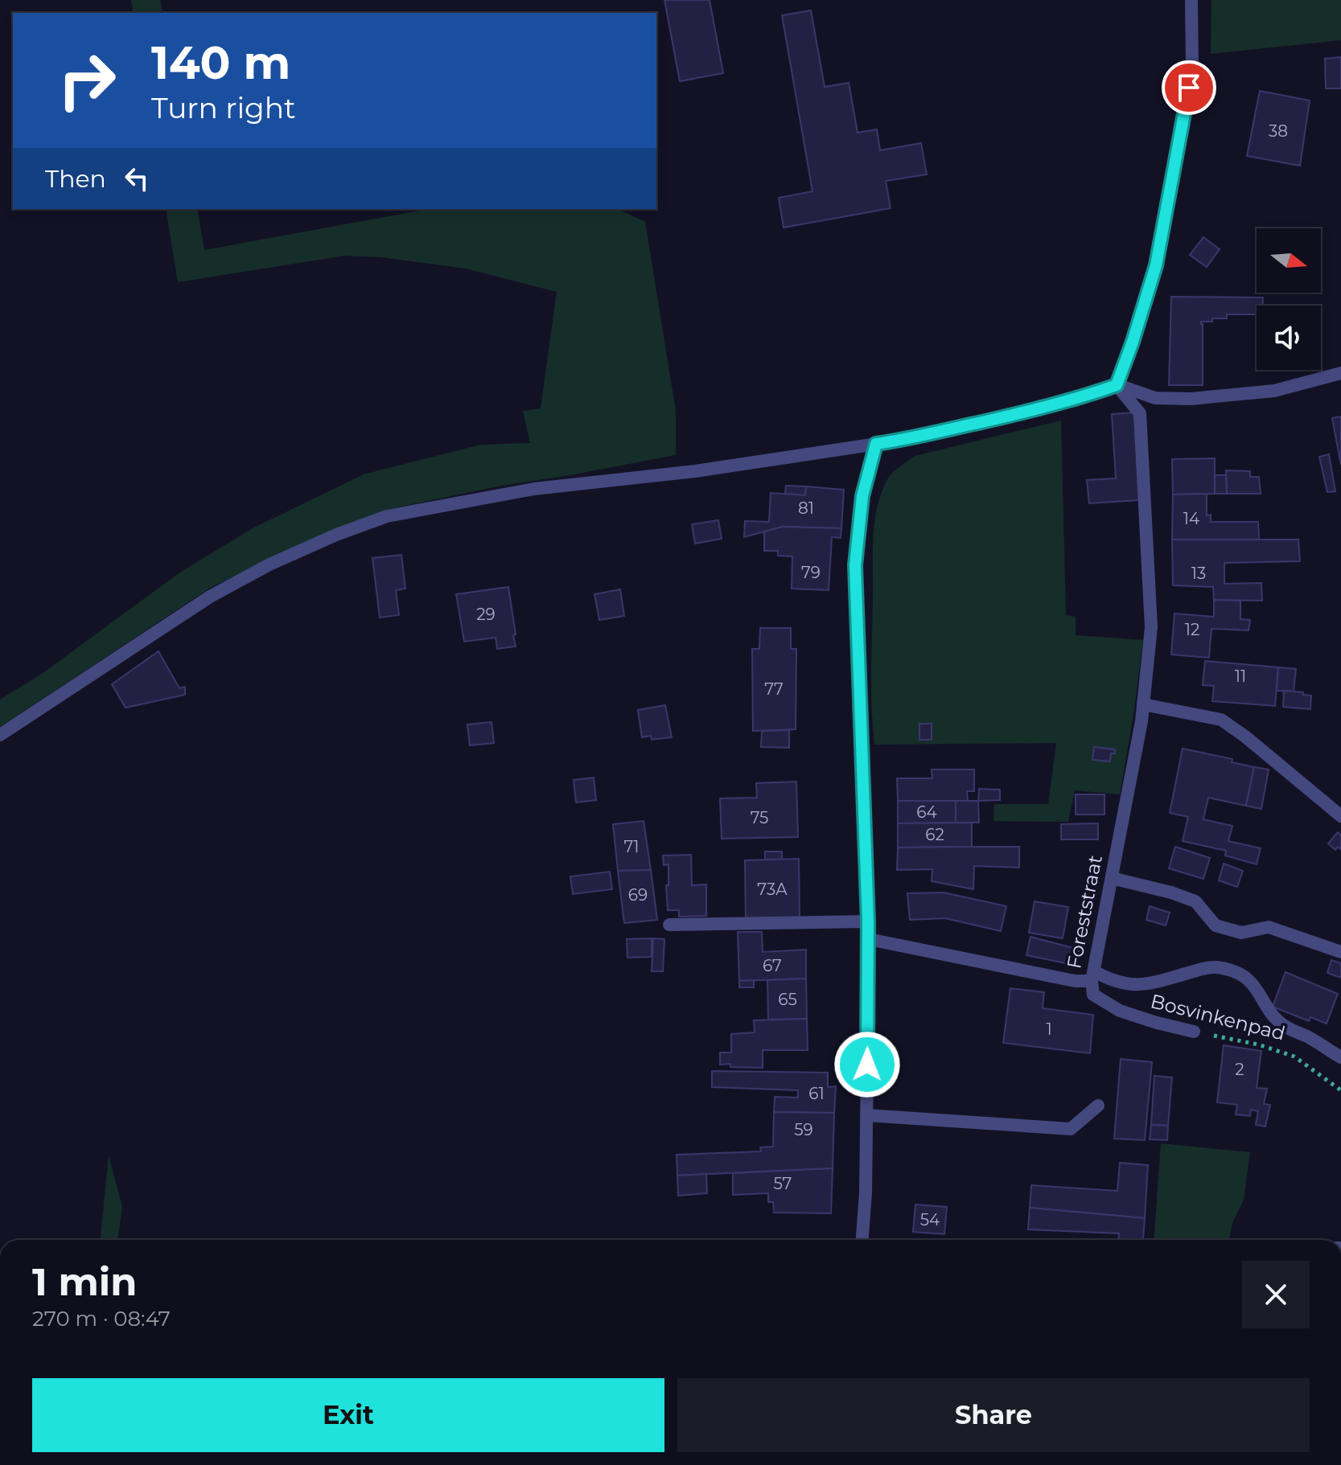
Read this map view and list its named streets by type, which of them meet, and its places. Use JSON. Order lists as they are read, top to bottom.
{
  "streets": {
    "street": ["Foreststraat", "Bosvinkenpad"]
  },
  "crossings": [
    ["Foreststraat", "Bosvinkenpad"]
  ],
  "house_numbers": [
    "38",
    "81",
    "14",
    "79",
    "13",
    "29",
    "12",
    "11",
    "77",
    "64",
    "75",
    "62",
    "71",
    "73A",
    "69",
    "67",
    "65",
    "1",
    "2",
    "61",
    "59",
    "57",
    "54"
  ],
  "north": "right",
  "page": {
    "turn": ["140 m", "Turn right"],
    "then": "Then",
    "heading": ["1 min", "270 m · 08:47"],
    "buttons": ["Exit", "Share"]
  }
}
